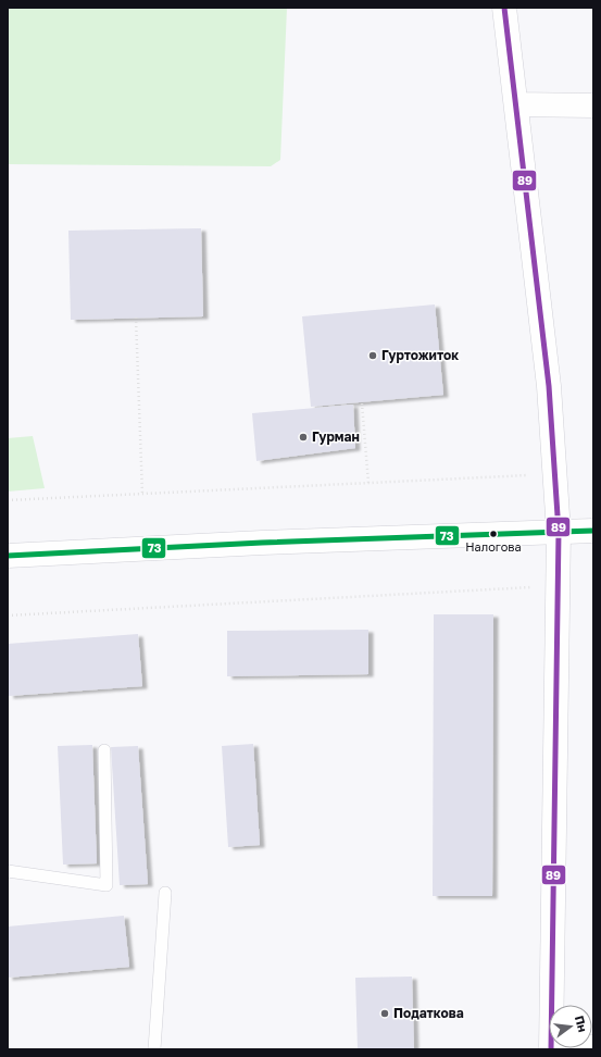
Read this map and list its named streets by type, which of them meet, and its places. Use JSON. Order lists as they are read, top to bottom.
{
  "places": [
    "Гуртожиток",
    "Гурман",
    "Налогова",
    "Податкова"
  ],
  "lines": ["transit line 89", "transit line 73"],
  "north": "right"
}
